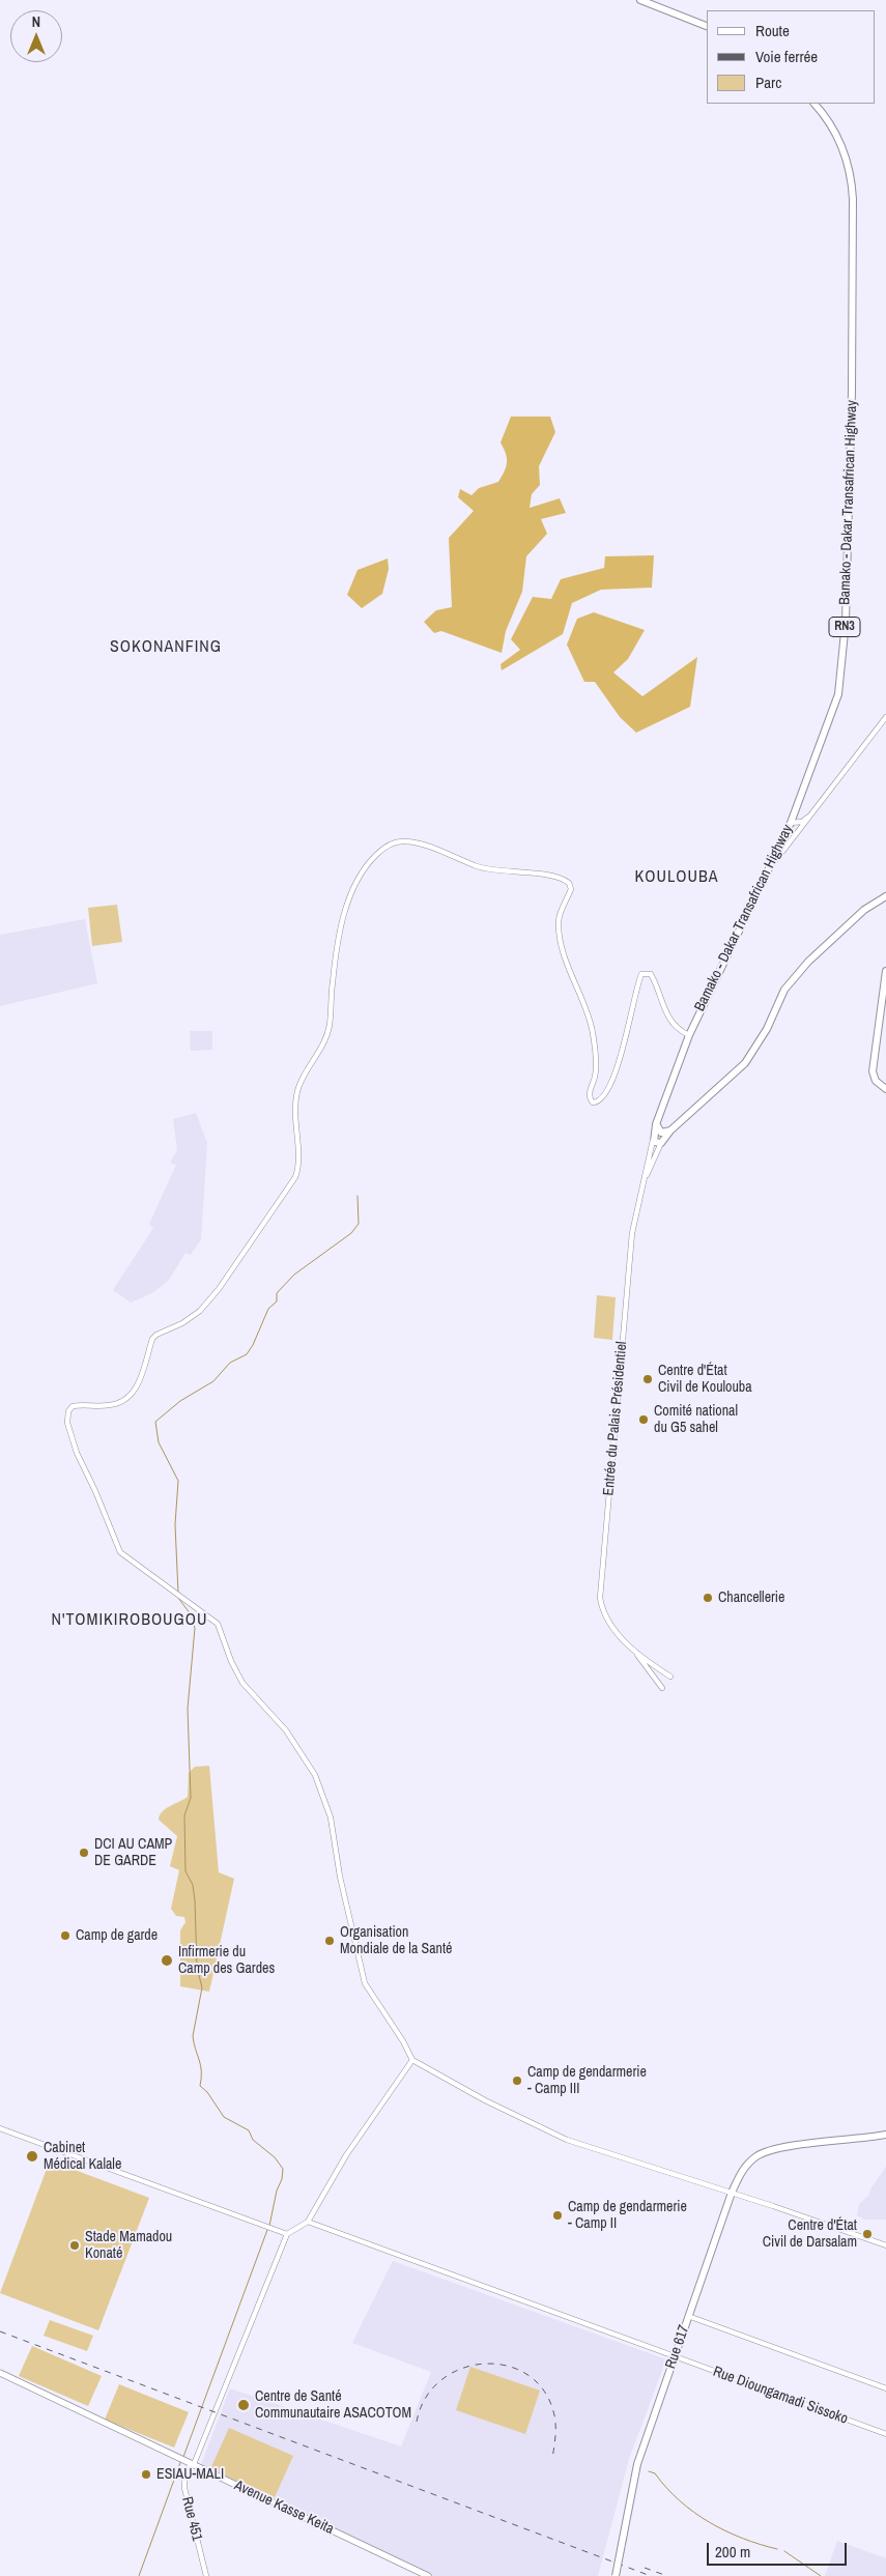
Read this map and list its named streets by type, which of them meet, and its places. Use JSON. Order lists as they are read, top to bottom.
{
  "streets": {
    "highway": ["Bamako - Dakar Transafrican Highway", "RN3", "Rue 617"],
    "main road": ["Avenue Kasse Keita"],
    "street": ["Entrée du Palais Présidentiel", "Rue Dioungamadi Sissoko", "Rue 451"]
  },
  "crossings": [
    ["Bamako - Dakar Transafrican Highway", "RN3"],
    ["RN3", "Entrée du Palais Présidentiel"],
    ["Rue 617", "Rue Dioungamadi Sissoko"],
    ["Avenue Kasse Keita", "Rue 451"]
  ],
  "districts": ["SOKONANFING", "KOULOUBA", "N'TOMIKIROBOUGOU"],
  "places": [
    "Centre d'État Civil de Koulouba",
    "Comité national du G5 sahel",
    "Chancellerie",
    "DCI AU CAMP DE GARDE",
    "Camp de garde",
    "Organisation Mondiale de la Santé",
    "Infirmerie du Camp des Gardes",
    "Camp de gendarmerie - Camp III",
    "Cabinet Médical Kalale",
    "Camp de gendarmerie - Camp II",
    "Centre d'État Civil de Darsalam",
    "Stade Mamadou Konaté",
    "Centre de Santé Communautaire ASACOTOM",
    "ESIAU-MALI"
  ],
  "legend": ["Route", "Voie ferrée", "Parc"],
  "scale_bar": "200 m",
  "north": "top"
}
